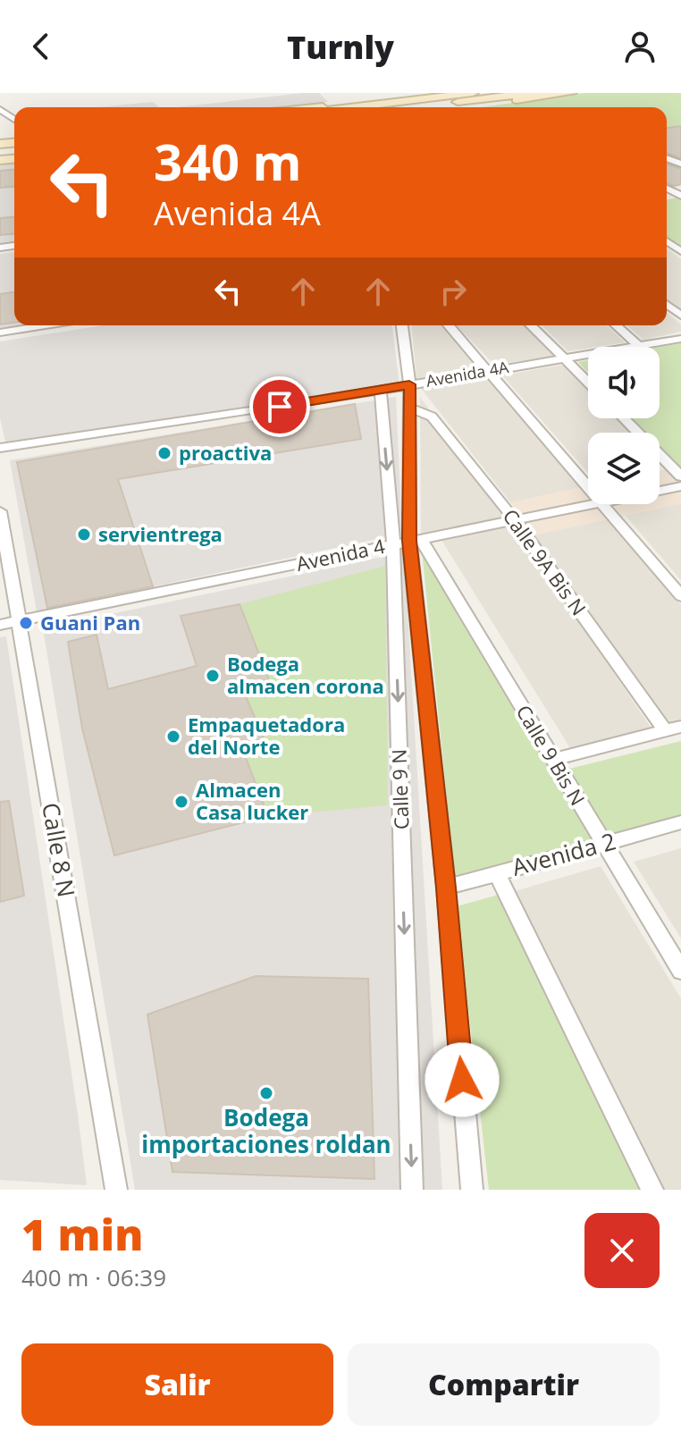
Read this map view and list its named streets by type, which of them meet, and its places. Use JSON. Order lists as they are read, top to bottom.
{
  "streets": {
    "street": [
      "Avenida 4A",
      "Avenida 4",
      "Calle 9A Bis N",
      "Calle 9 Bis N",
      "Calle 9 N",
      "Calle 8 N",
      "Avenida 2"
    ]
  },
  "crossings": [
    ["Avenida 4A", "Calle 9 N"],
    ["Avenida 4", "Calle 9A Bis N"],
    ["Avenida 4", "Calle 9 Bis N"],
    ["Avenida 4", "Calle 9 N"],
    ["Avenida 4", "Calle 8 N"],
    ["Calle 9A Bis N", "Calle 9 N"],
    ["Calle 9 Bis N", "Calle 9 N"],
    ["Calle 9 Bis N", "Avenida 2"],
    ["Calle 9 N", "Avenida 2"]
  ],
  "places": [
    "proactiva",
    "servientrega",
    "Guani Pan",
    "Bodega almacen corona",
    "Empaquetadora del Norte",
    "Almacen Casa lucker",
    "Bodega importaciones roldan"
  ],
  "page": {
    "header": "Turnly",
    "turn": ["340 m", "Avenida 4A"],
    "heading": ["1 min", "400 m · 06:39"],
    "buttons": ["Salir", "Compartir"]
  }
}
